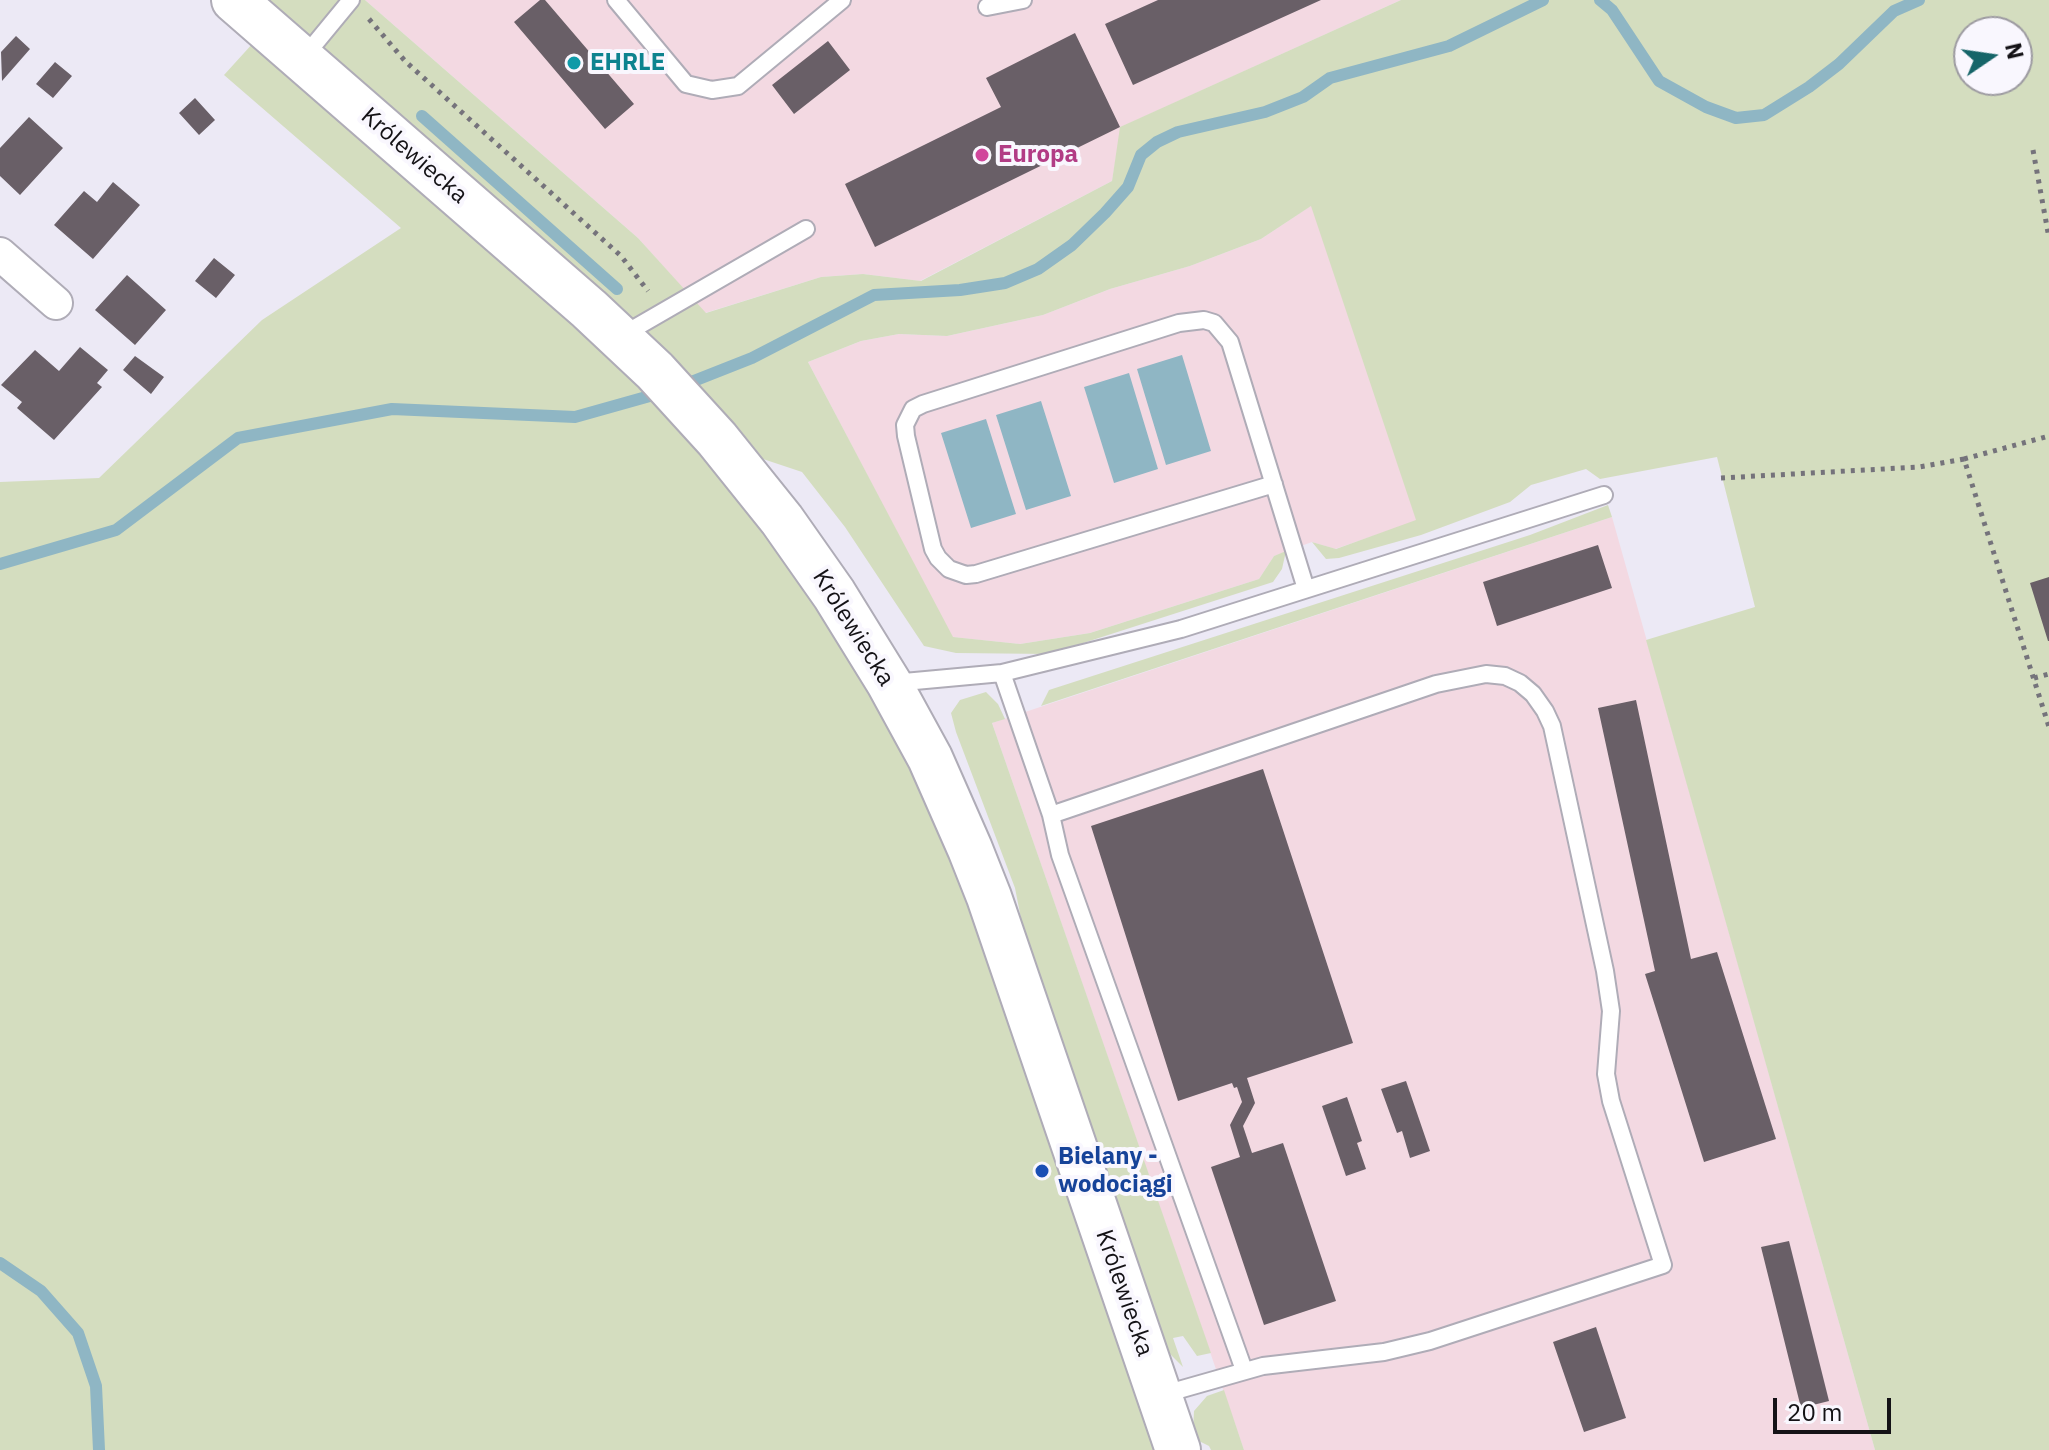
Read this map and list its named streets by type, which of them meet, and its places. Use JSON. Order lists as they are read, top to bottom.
{
  "streets": {
    "main road": ["Królewiecka"]
  },
  "places": ["EHRLE", "Europa", "Bielany - wodociągi"],
  "scale_bar": "20 m",
  "north": "right"
}
